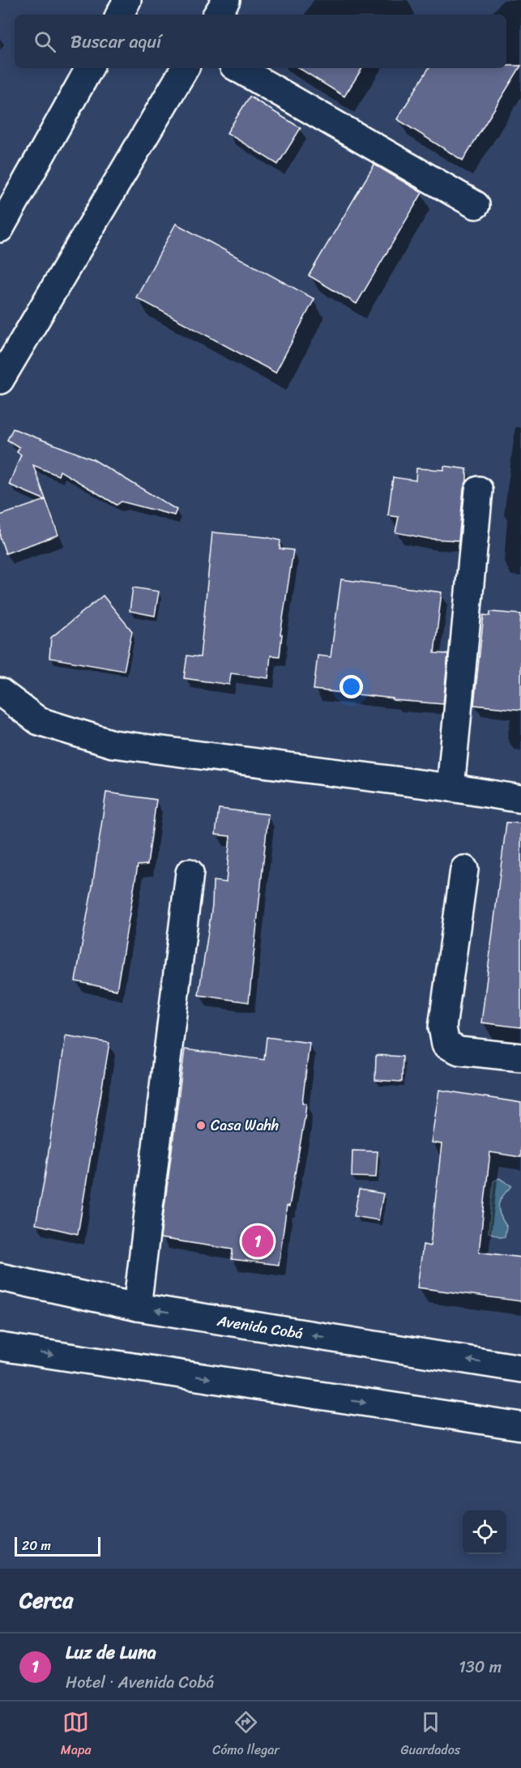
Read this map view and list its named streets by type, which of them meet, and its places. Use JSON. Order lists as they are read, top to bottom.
{
  "streets": {
    "street": ["Avenida Cobá"]
  },
  "places": ["Casa Wahh"],
  "scale_bar": "20 m",
  "page": {
    "search": "Buscar aquí",
    "pins": "1",
    "scale": "20 m",
    "heading": "Cerca",
    "list": [
      {
        "mark": "1",
        "name": "Luz de Luna",
        "note": "Hotel · Avenida Cobá",
        "value": "130 m"
      }
    ],
    "nav": ["Mapa", "Cómo llegar", "Guardados"]
  }
}
